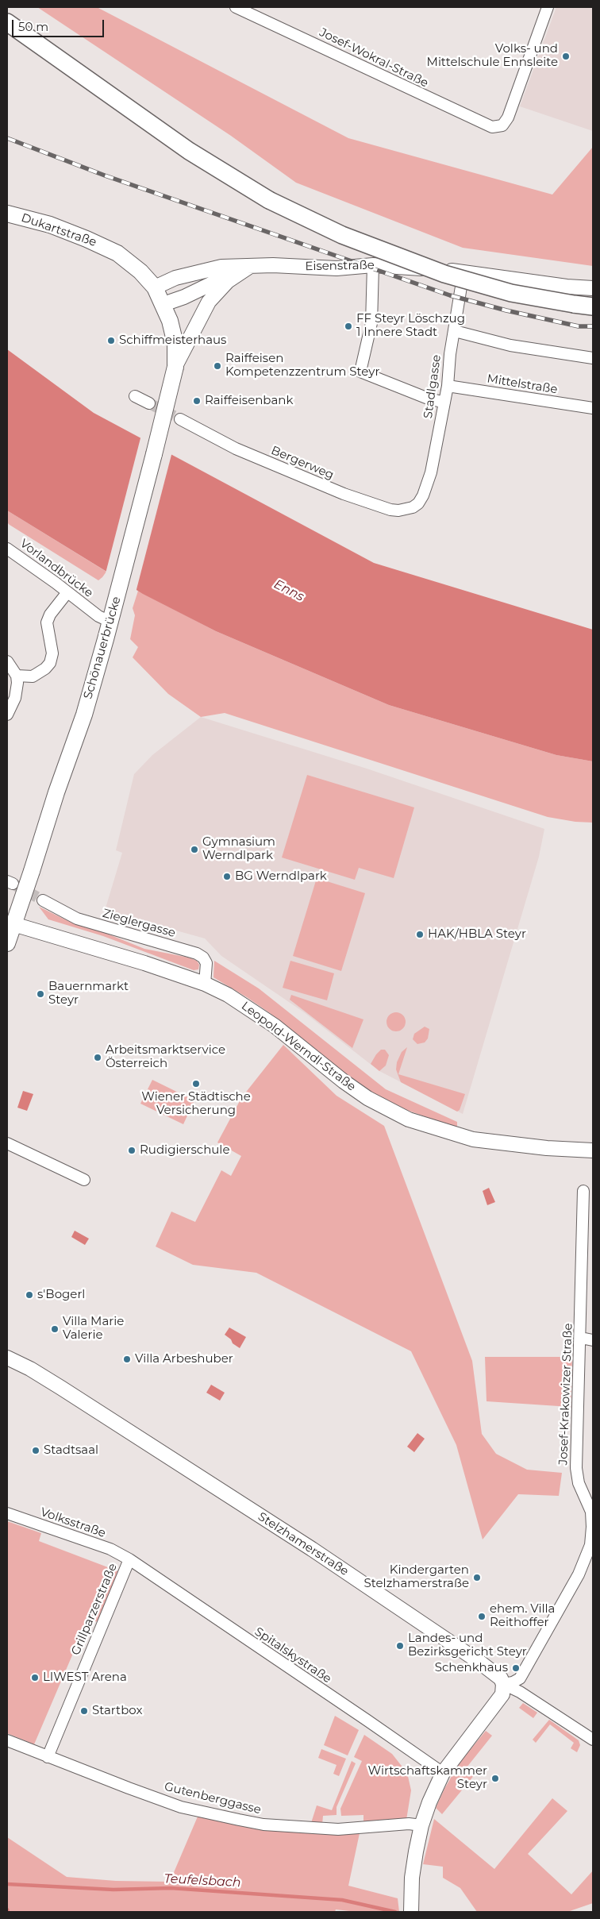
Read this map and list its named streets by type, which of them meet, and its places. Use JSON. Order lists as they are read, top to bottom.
{
  "streets": {
    "main road": ["Dukartstraße", "Eisenstraße", "Schönauerbrücke"],
    "street": [
      "Josef-Wokral-Straße",
      "Mittelstraße",
      "Stadlgasse",
      "Bergerweg",
      "Vorlandbrücke",
      "Zieglergasse",
      "Leopold-Werndl-Straße",
      "Josef-Krakowizer Straße",
      "Volksstraße",
      "Stelzhamerstraße",
      "Grillparzerstraße",
      "Spitalskystraße",
      "Gutenberggasse"
    ]
  },
  "crossings": [
    ["Dukartstraße", "Eisenstraße"],
    ["Dukartstraße", "Schönauerbrücke"],
    ["Eisenstraße", "Stadlgasse"],
    ["Eisenstraße", "Schönauerbrücke"],
    ["Mittelstraße", "Stadlgasse"],
    ["Stadlgasse", "Bergerweg"],
    ["Vorlandbrücke", "Schönauerbrücke"],
    ["Schönauerbrücke", "Leopold-Werndl-Straße"],
    ["Zieglergasse", "Leopold-Werndl-Straße"],
    ["Josef-Krakowizer Straße", "Stelzhamerstraße"],
    ["Volksstraße", "Grillparzerstraße"],
    ["Volksstraße", "Spitalskystraße"],
    ["Grillparzerstraße", "Spitalskystraße"],
    ["Grillparzerstraße", "Gutenberggasse"]
  ],
  "water": ["Enns", "Teufelsbach"],
  "places": [
    "Volks- und Mittelschule Ennsleite",
    "FF Steyr Löschzug 1 Innere Stadt",
    "Schiffmeisterhaus",
    "Raiffeisen Kompetenzzentrum Steyr",
    "Raiffeisenbank",
    "Gymnasium Werndlpark",
    "BG Werndlpark",
    "HAK/HBLA Steyr",
    "Bauernmarkt Steyr",
    "Arbeitsmarktservice Österreich",
    "Wiener Städtische Versicherung",
    "Rudigierschule",
    "s'Bogerl",
    "Villa Marie Valerie",
    "Villa Arbeshuber",
    "Stadtsaal",
    "Kindergarten Stelzhamerstraße",
    "ehem. Villa Reithoffer",
    "Landes- und Bezirksgericht Steyr",
    "Schenkhaus",
    "LIWEST Arena",
    "Startbox",
    "Wirtschaftskammer Steyr"
  ],
  "scale_bar": "50 m"
}
